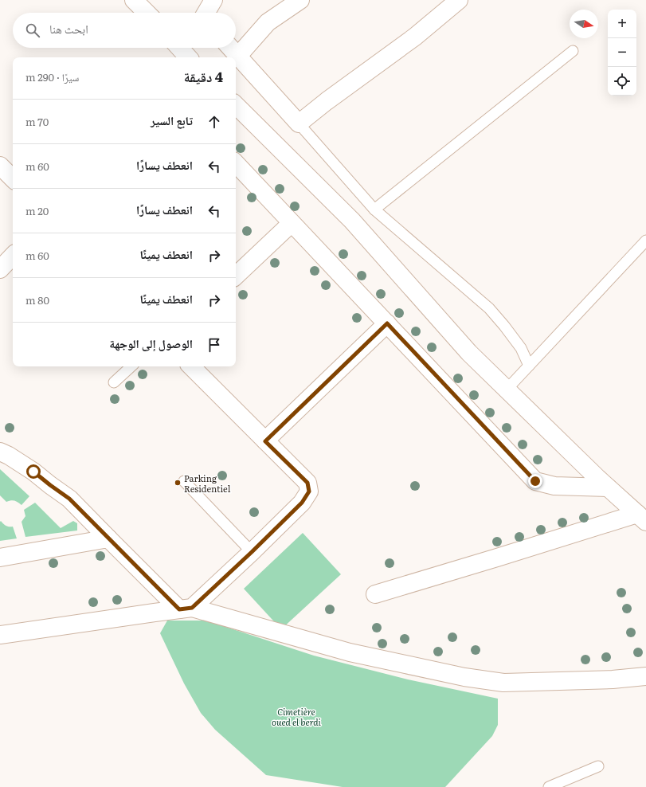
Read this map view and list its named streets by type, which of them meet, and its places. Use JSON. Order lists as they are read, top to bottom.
{
  "parks": ["Cimetière oued el berdi"],
  "places": ["Parking Residentiel"],
  "north": "right",
  "page": {
    "map_buttons": ["+", "−"],
    "search": "ابحث هنا",
    "heading": ["4 دقيقة", "سيرًا · 290 m"],
    "list": [
      ["تابع السير", "70 m"],
      ["انعطف يسارًا", "60 m"],
      ["انعطف يسارًا", "20 m"],
      ["انعطف يمينًا", "60 m"],
      ["انعطف يمينًا", "80 m"],
      "الوصول إلى الوجهة"
    ]
  }
}
